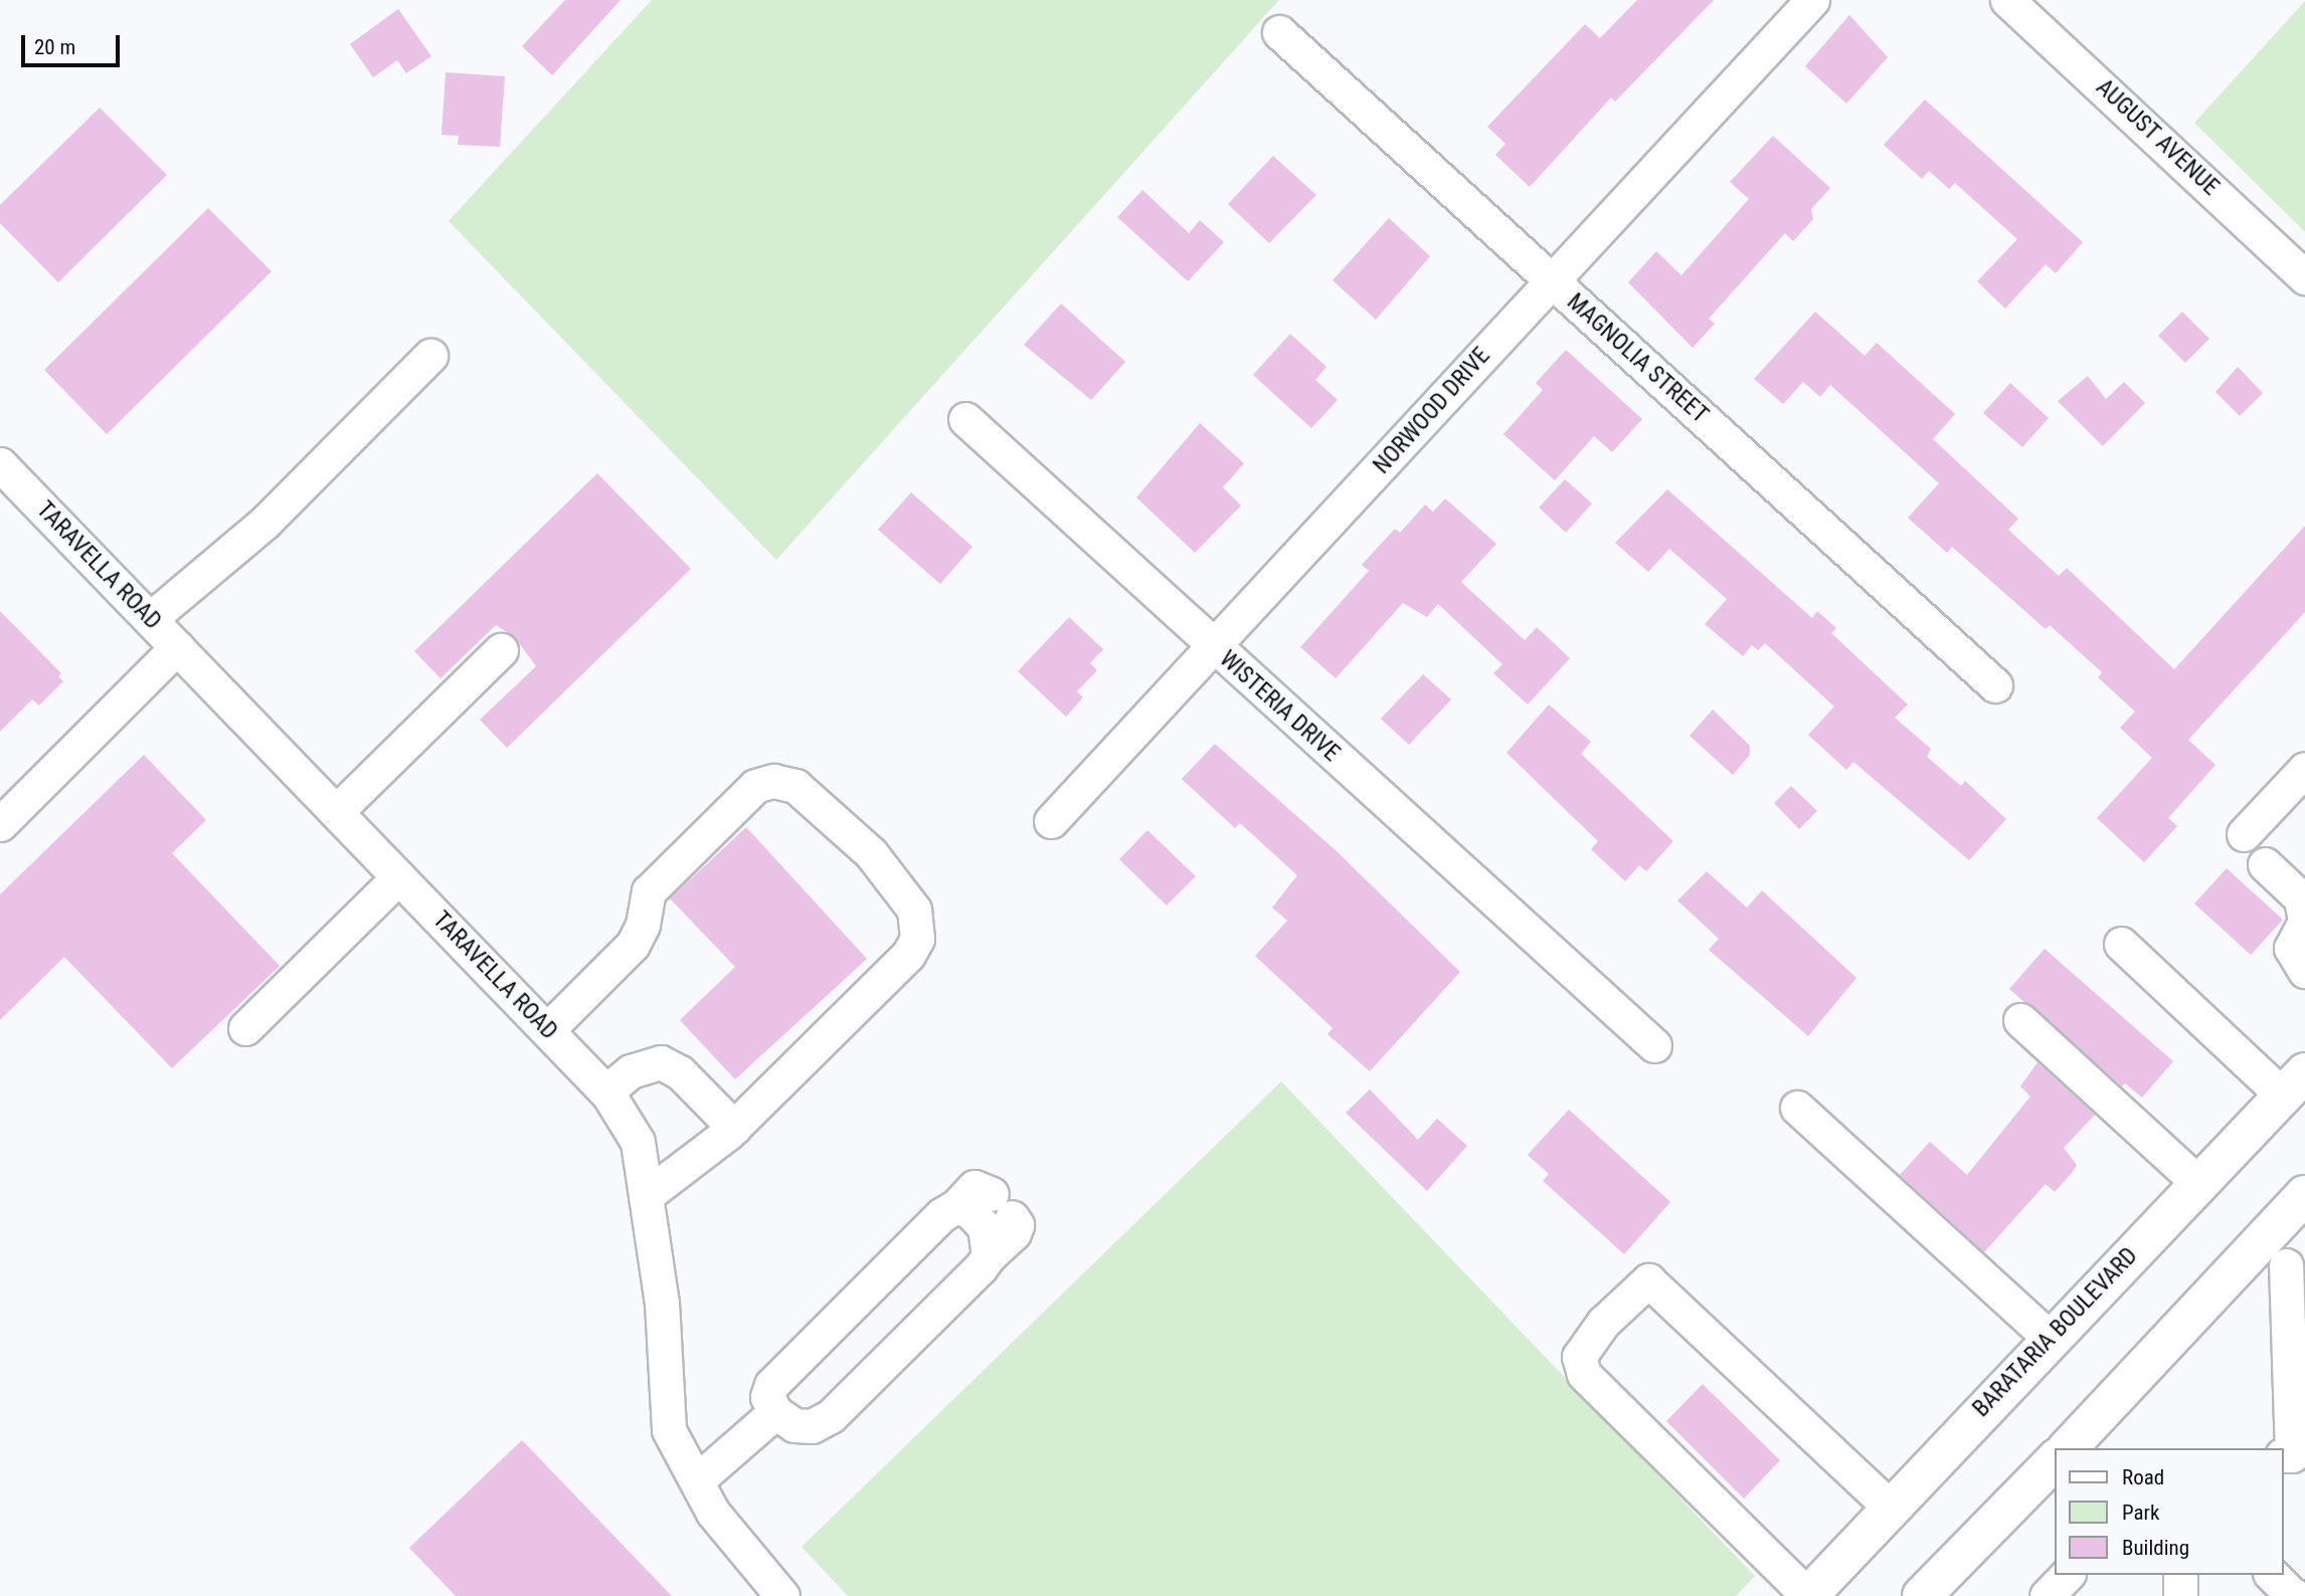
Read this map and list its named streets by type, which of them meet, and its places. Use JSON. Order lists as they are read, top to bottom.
{
  "streets": {
    "main road": ["BARATARIA BOULEVARD"],
    "street": [
      "AUGUST AVENUE",
      "MAGNOLIA STREET",
      "NORWOOD DRIVE",
      "TARAVELLA ROAD",
      "WISTERIA DRIVE"
    ]
  },
  "crossings": [
    ["MAGNOLIA STREET", "NORWOOD DRIVE"],
    ["NORWOOD DRIVE", "WISTERIA DRIVE"]
  ],
  "legend": ["Road", "Park", "Building"],
  "scale_bar": "20 m"
}
